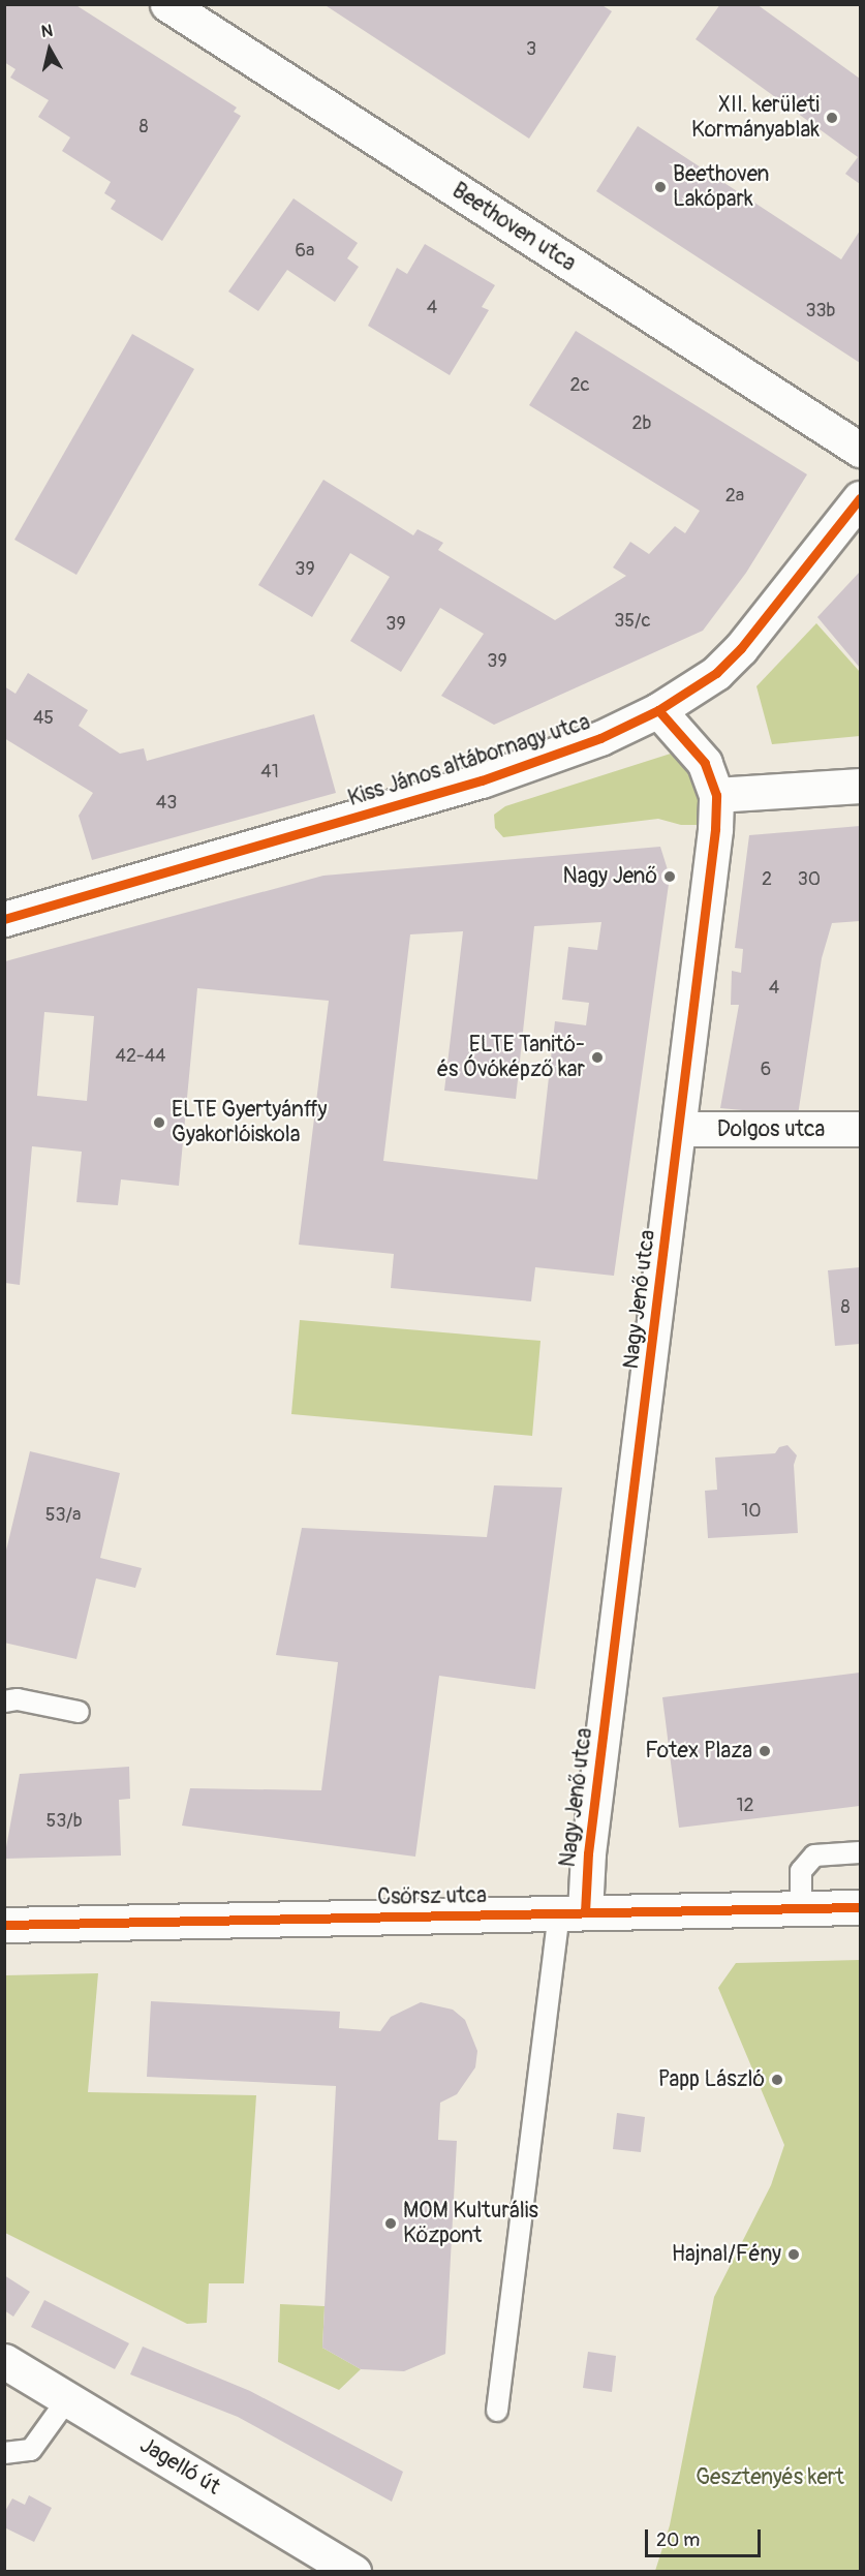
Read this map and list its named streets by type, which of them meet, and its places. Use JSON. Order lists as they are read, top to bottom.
{
  "streets": {
    "street": [
      "Beethoven utca",
      "Kiss János altábornagy utca",
      "Dolgos utca",
      "Nagy Jenő utca",
      "Csörsz utca",
      "Jagelló út"
    ]
  },
  "crossings": [
    ["Kiss János altábornagy utca", "Nagy Jenő utca"],
    ["Dolgos utca", "Nagy Jenő utca"],
    ["Nagy Jenő utca", "Csörsz utca"]
  ],
  "parks": ["Gesztenyés kert"],
  "places": [
    "XII. kerületi Kormányablak",
    "Beethoven Lakópark",
    "Nagy Jenő",
    "ELTE Tanitó- és Óvóképző kar",
    "ELTE Gyertyánffy Gyakorlóiskola",
    "Fotex Plaza",
    "Papp László",
    "MOM Kulturális Központ",
    "Hajnal/Fény"
  ],
  "house_numbers": [
    "3",
    "8",
    "6a",
    "4",
    "33b",
    "2c",
    "2b",
    "2a",
    "39",
    "35/c",
    "39",
    "39",
    "45",
    "41",
    "43",
    "2",
    "30",
    "4",
    "42-44",
    "6",
    "8",
    "10",
    "53/a",
    "12",
    "53/b"
  ],
  "scale_bar": "20 m",
  "north": "top"
}
